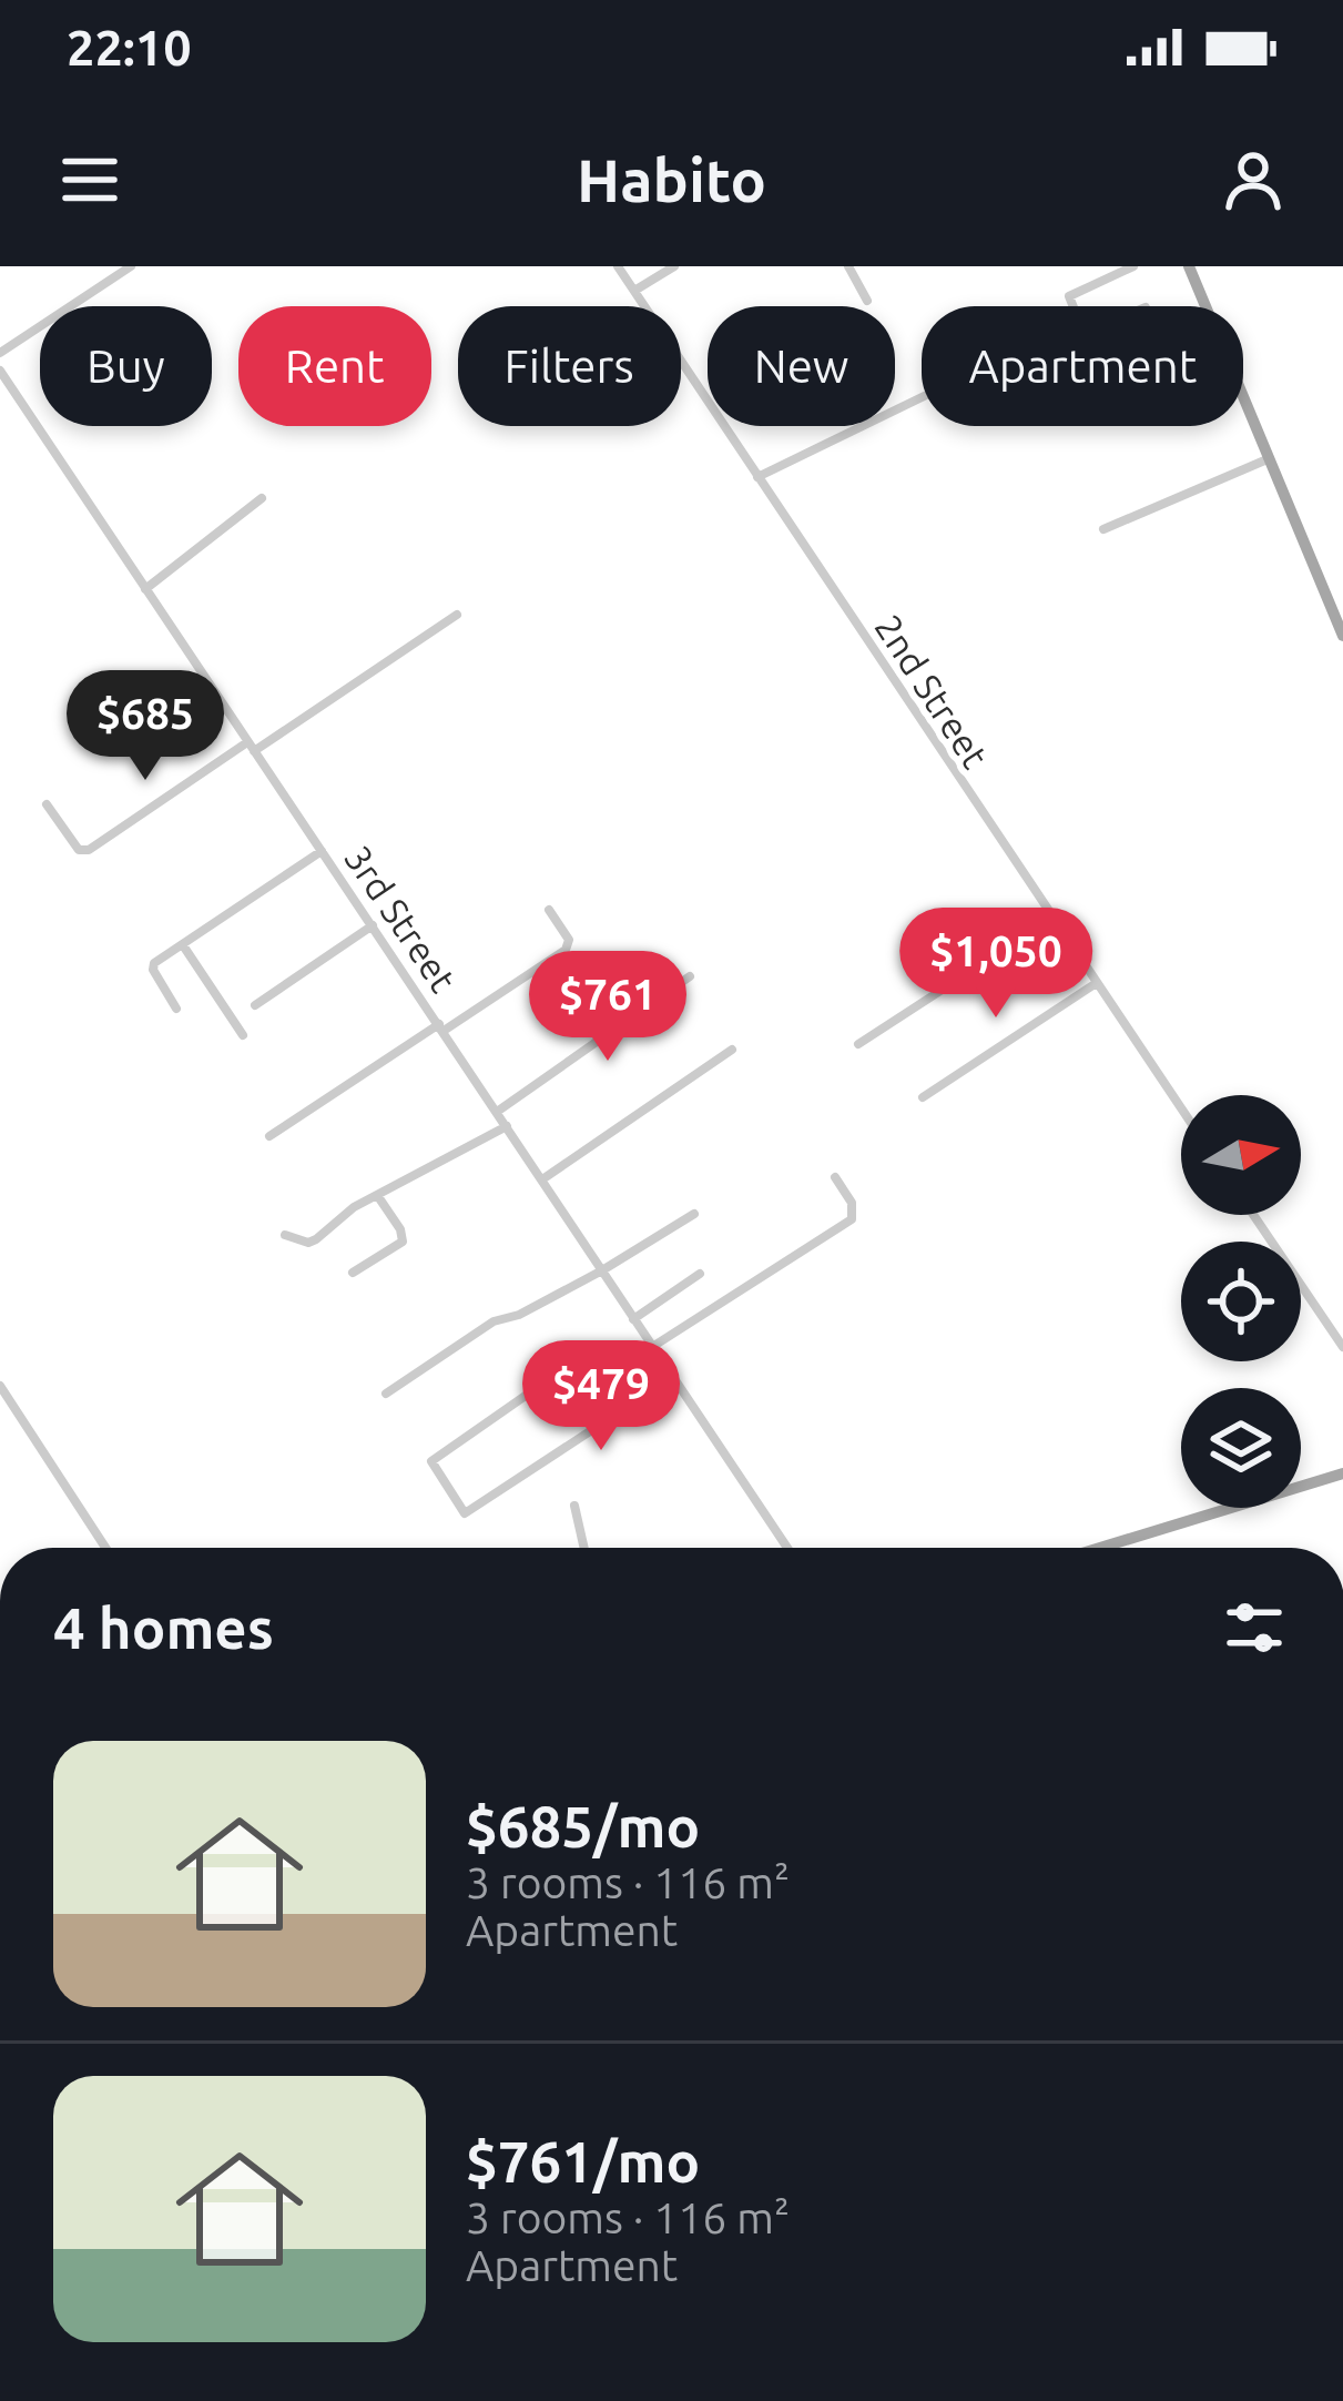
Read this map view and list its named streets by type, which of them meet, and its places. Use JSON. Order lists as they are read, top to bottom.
{
  "streets": {
    "street": ["2nd Street", "3rd Street"]
  },
  "north": "right",
  "page": {
    "status": "22:10",
    "header": "Habito",
    "chip": [
      "Buy",
      "Rent",
      "Filters",
      "New",
      "Apartment"
    ],
    "price": [
      "$685",
      "$1,050",
      "$761",
      "$479"
    ],
    "heading": "4 homes",
    "list": [
      {
        "name": "$685/mo",
        "note": "3 rooms · 116 m² · Apartment"
      },
      {
        "name": "$761/mo",
        "note": "3 rooms · 116 m² · Apartment"
      }
    ]
  }
}
